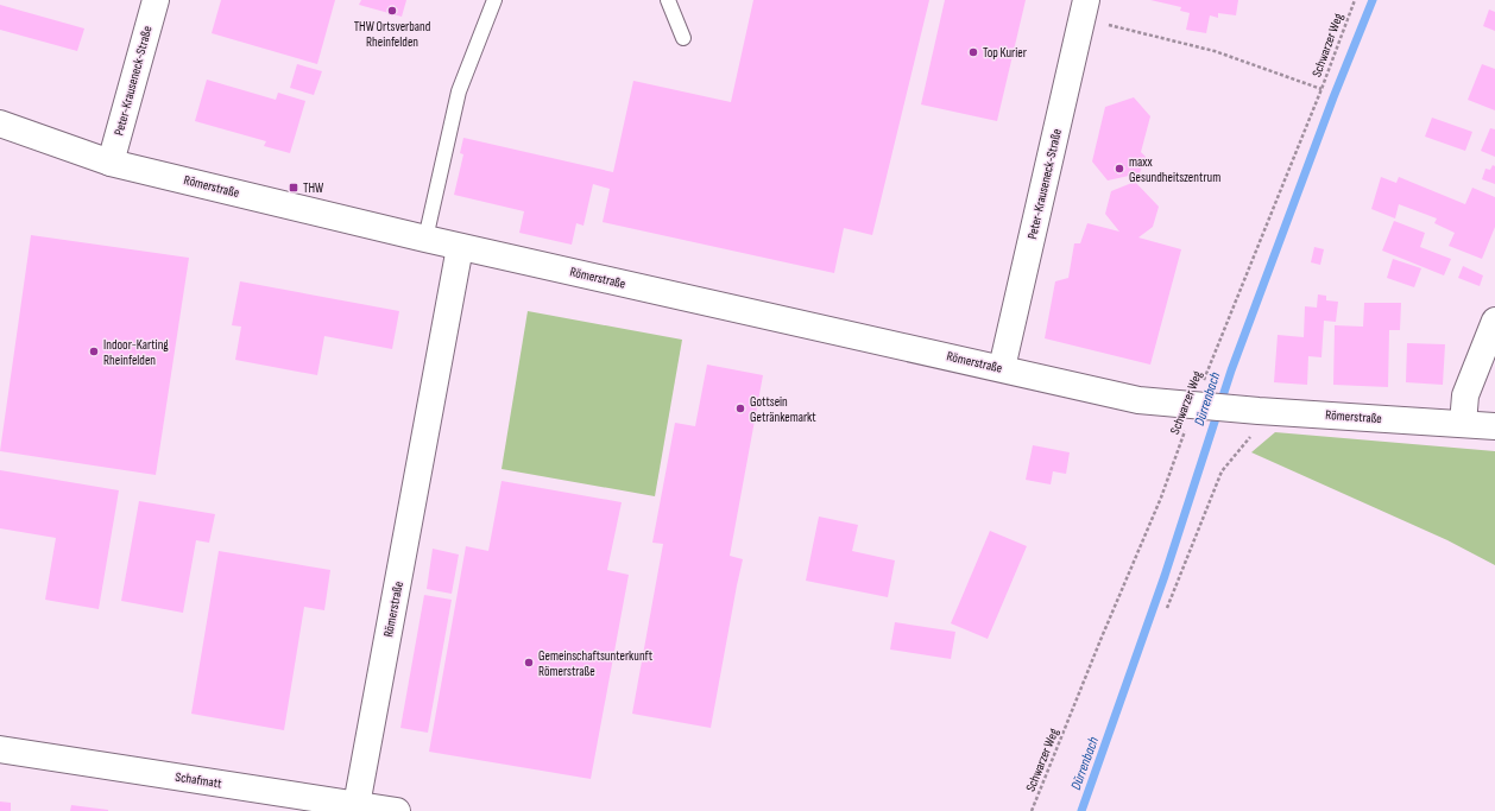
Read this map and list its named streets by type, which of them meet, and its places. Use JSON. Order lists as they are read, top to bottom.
{
  "streets": {
    "street": ["Peter-Krauseneck-Straße", "Römerstraße", "Schafmatt"],
    "path": ["Schwarzer Weg"]
  },
  "crossings": [
    ["Schwarzer Weg", "Römerstraße"],
    ["Peter-Krauseneck-Straße", "Römerstraße"],
    ["Römerstraße", "Schafmatt"]
  ],
  "water": ["Dürrenbach"],
  "places": {
    "other": [
      "THW Ortsverband Rheinfelden",
      "Top Kurier",
      "maxx Gesundheitszentrum",
      "Indoor-Karting Rheinfelden",
      "Gottsein Getränkemarkt",
      "Gemeinschaftsunterkunft Römerstraße"
    ],
    "transit": ["THW"]
  }
}
